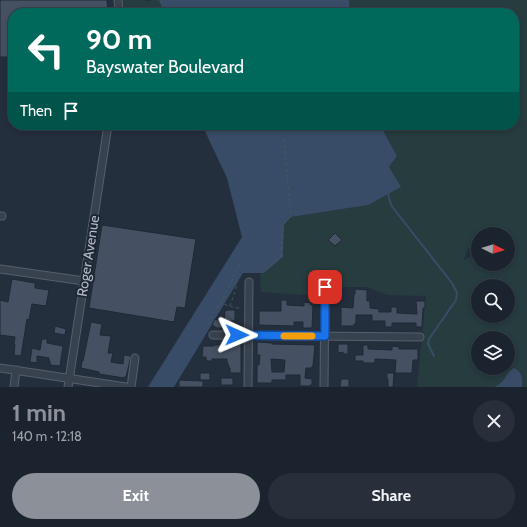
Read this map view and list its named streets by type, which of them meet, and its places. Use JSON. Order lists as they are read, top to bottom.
{
  "streets": {
    "street": ["Roger Avenue"]
  },
  "north": "right",
  "page": {
    "turn": ["90 m", "Bayswater Boulevard"],
    "then": "Then",
    "heading": ["1 min", "140 m · 12:18"],
    "buttons": ["Exit", "Share"]
  }
}
